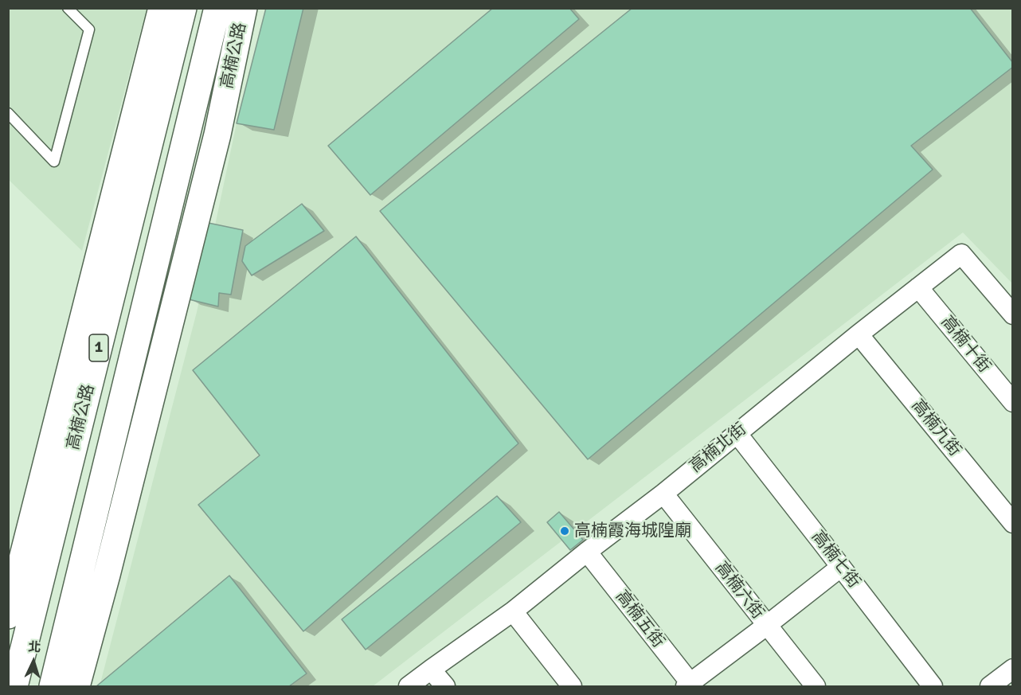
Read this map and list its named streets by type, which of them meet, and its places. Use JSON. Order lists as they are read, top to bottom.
{
  "streets": {
    "main road": ["高楠公路", "1"],
    "street": [
      "高楠十街",
      "高楠九街",
      "高楠北街",
      "高楠七街",
      "高楠六街",
      "高楠五街"
    ]
  },
  "crossings": [
    ["高楠十街", "高楠北街"],
    ["高楠九街", "高楠北街"],
    ["高楠北街", "高楠七街"],
    ["高楠北街", "高楠六街"],
    ["高楠北街", "高楠五街"]
  ],
  "places": ["高楠霞海城隍廟"],
  "north": "top"
}
